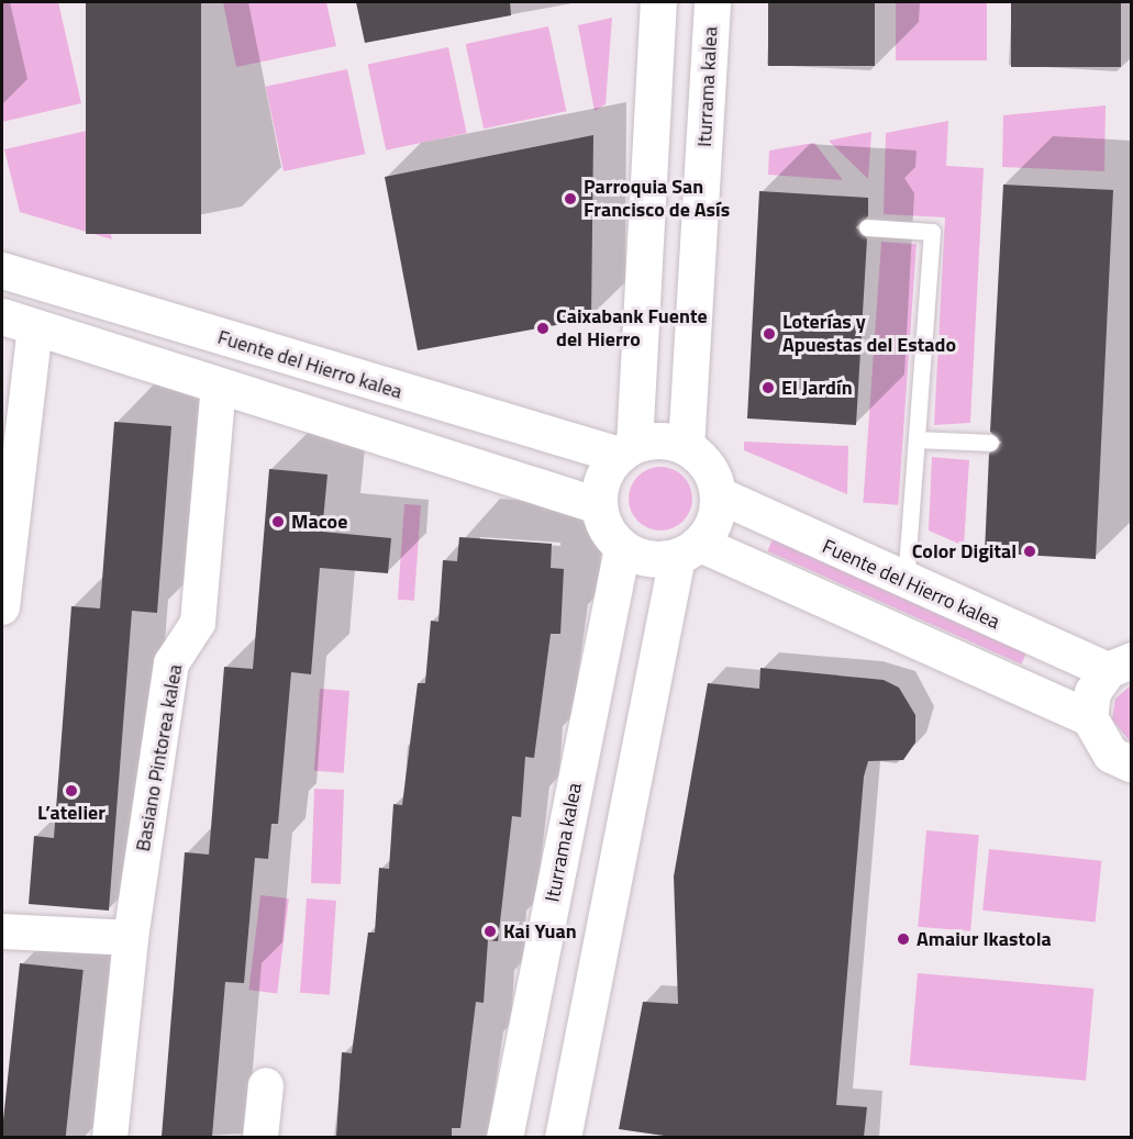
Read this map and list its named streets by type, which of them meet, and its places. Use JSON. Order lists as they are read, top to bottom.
{
  "streets": {
    "main road": ["Iturrama kalea", "Fuente del Hierro kalea"],
    "street": ["Basiano Pintorea kalea"]
  },
  "crossings": [
    ["Iturrama kalea", "Fuente del Hierro kalea"]
  ],
  "places": [
    "Parroquia San Francisco de Asís",
    "Caixabank Fuente del Hierro",
    "Loterías y Apuestas del Estado",
    "El Jardín",
    "Macoe",
    "Color Digital",
    "L’atelier",
    "Kai Yuan",
    "Amaiur Ikastola"
  ]
}
